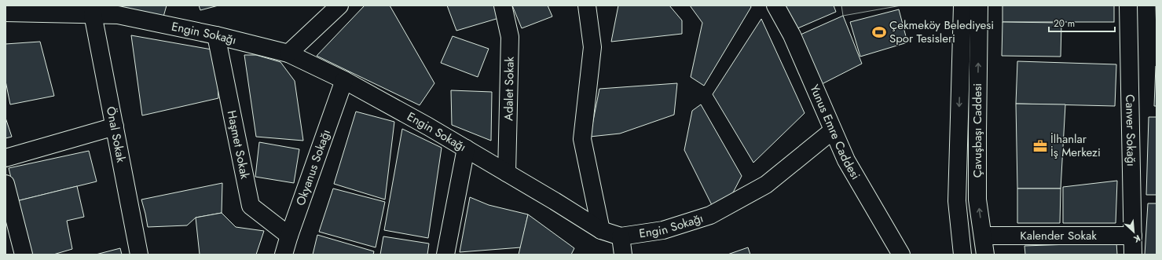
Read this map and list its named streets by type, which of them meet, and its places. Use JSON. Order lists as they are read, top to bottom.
{
  "streets": {
    "street": [
      "Engin Sokağı",
      "Adalet Sokak",
      "Canver Sokağı",
      "Çavuşbaşı Caddesi",
      "Yunus Emre Caddesi",
      "Önal Sokak",
      "Haşmet Sokak",
      "Okyanus Sokağı",
      "Kalender Sokak"
    ]
  },
  "crossings": [
    ["Engin Sokağı", "Adalet Sokak"],
    ["Engin Sokağı", "Yunus Emre Caddesi"],
    ["Engin Sokağı", "Önal Sokak"],
    ["Engin Sokağı", "Haşmet Sokak"],
    ["Engin Sokağı", "Okyanus Sokağı"],
    ["Canver Sokağı", "Kalender Sokak"],
    ["Çavuşbaşı Caddesi", "Kalender Sokak"],
    ["Haşmet Sokak", "Okyanus Sokağı"]
  ],
  "places": {
    "sports": ["Çekmeköy Belediyesi Spor Tesisleri"],
    "office": ["İlhanlar İş Merkezi"]
  },
  "scale_bar": "20 m",
  "north": "bottom right"
}
